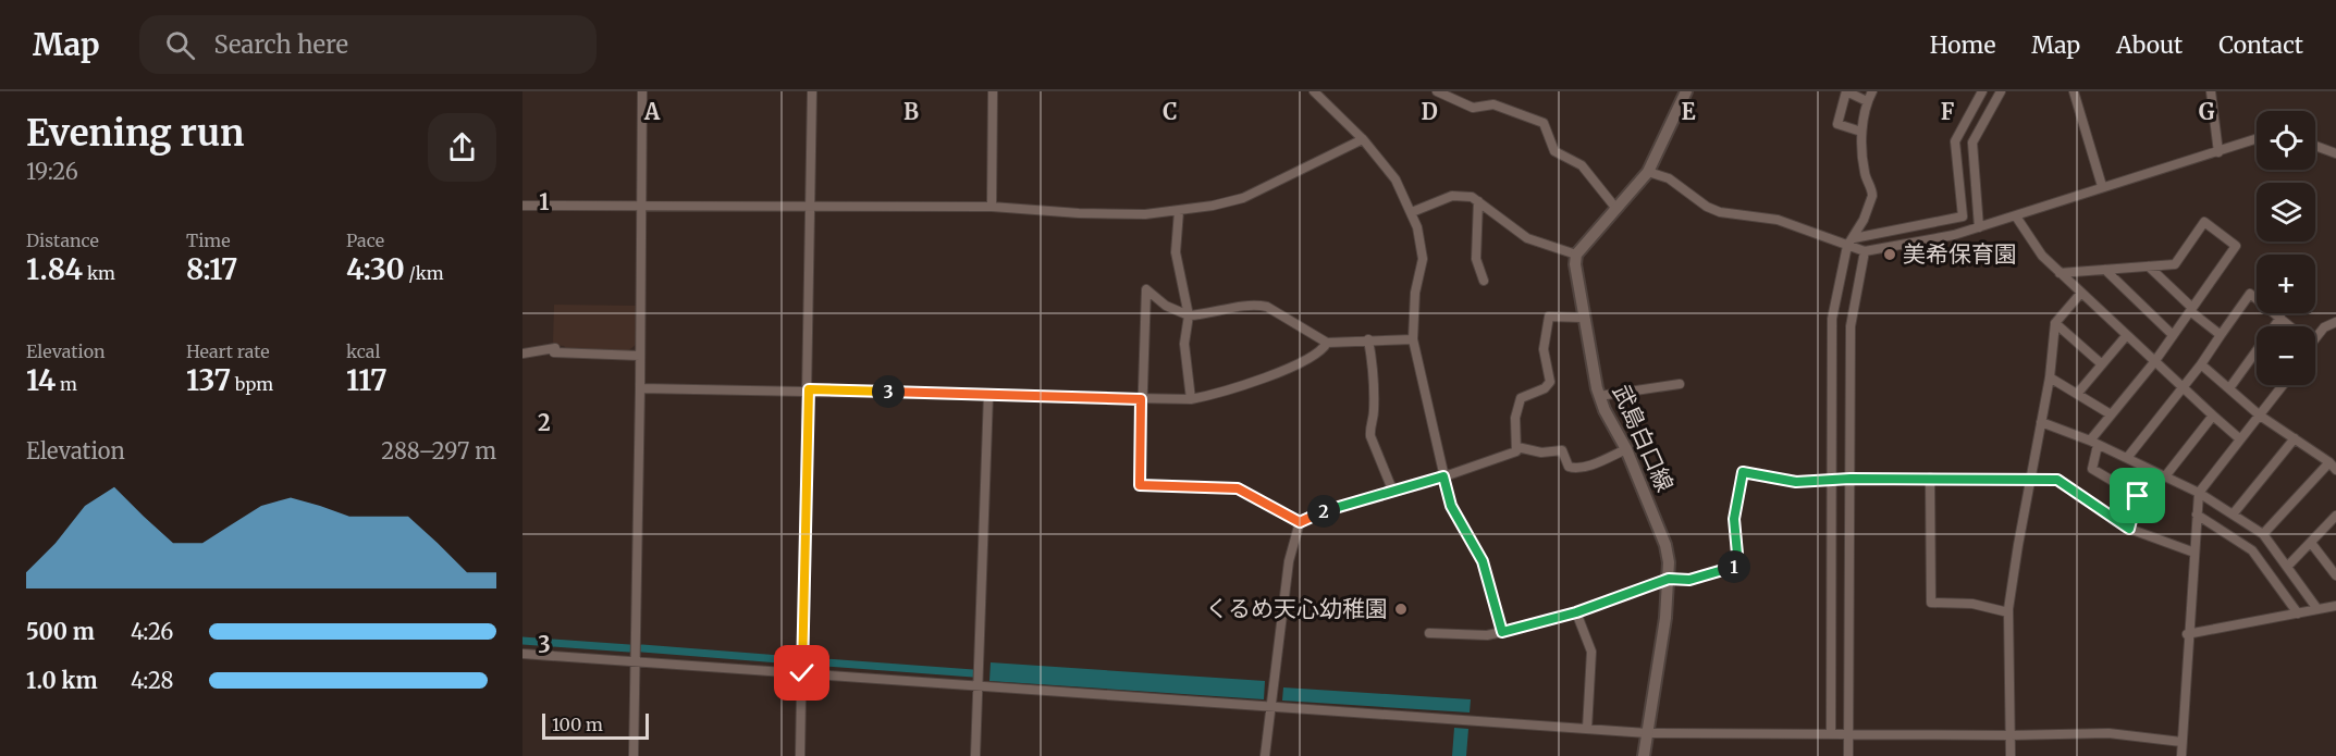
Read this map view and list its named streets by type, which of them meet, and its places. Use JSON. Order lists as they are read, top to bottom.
{
  "streets": {
    "main road": ["武島白口線"]
  },
  "places": ["美希保育園", "くるめ天心幼稚園"],
  "scale_bar": "100 m",
  "page": {
    "header": "Map",
    "search": "Search here",
    "nav": [
      "Home",
      "Map",
      "About",
      "Contact"
    ],
    "heading": ["Evening run", "19:26"],
    "map_buttons": ["+", "−"],
    "stats": [
      ["Distance", "1.84 km"],
      ["Time", "8:17"],
      ["Pace", "4:30 /km"],
      ["Elevation", "14 m"],
      ["Heart rate", "137 bpm"],
      ["kcal", "117"]
    ],
    "pins": ["3", "2", "1"],
    "chart": ["Elevation", "288–297 m"],
    "list": [
      {
        "name": "500 m",
        "note": "4:26"
      },
      {
        "name": "1.0 km",
        "note": "4:28"
      }
    ],
    "scale": "100 m"
  },
  "grid": {
    "columns": [
      "A",
      "B",
      "C",
      "D",
      "E",
      "F",
      "G"
    ],
    "rows": ["1", "2", "3"]
  }
}
